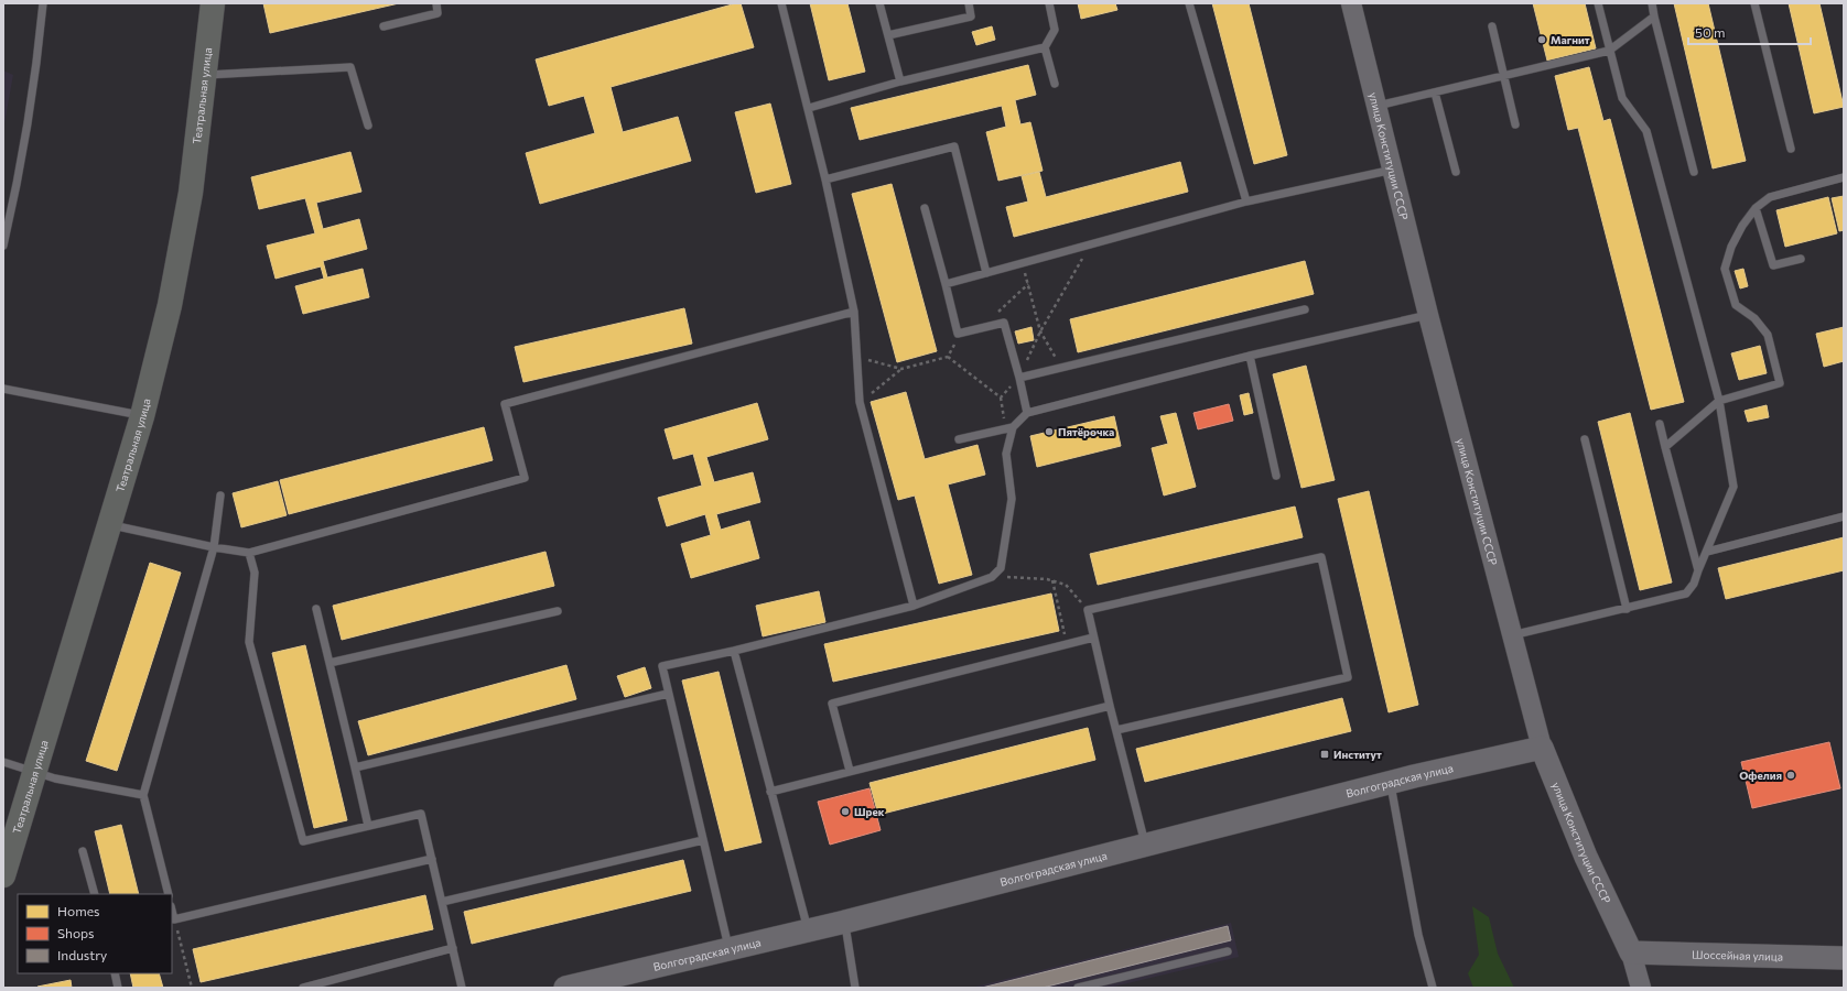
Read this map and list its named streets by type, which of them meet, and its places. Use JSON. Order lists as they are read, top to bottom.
{
  "streets": {
    "main road": [
      "Театральная улица",
      "улица Конституции СССР",
      "Волгоградская улица",
      "Шоссейная улица"
    ]
  },
  "crossings": [
    ["улица Конституции СССР", "Волгоградская улица"],
    ["улица Конституции СССР", "Шоссейная улица"]
  ],
  "places": {
    "other": [
      "Магнит",
      "Пятёрочка",
      "Офелия",
      "Шрек"
    ],
    "transit": ["Институт"]
  },
  "legend": ["Homes", "Shops", "Industry"],
  "scale_bar": "50 m"
}
